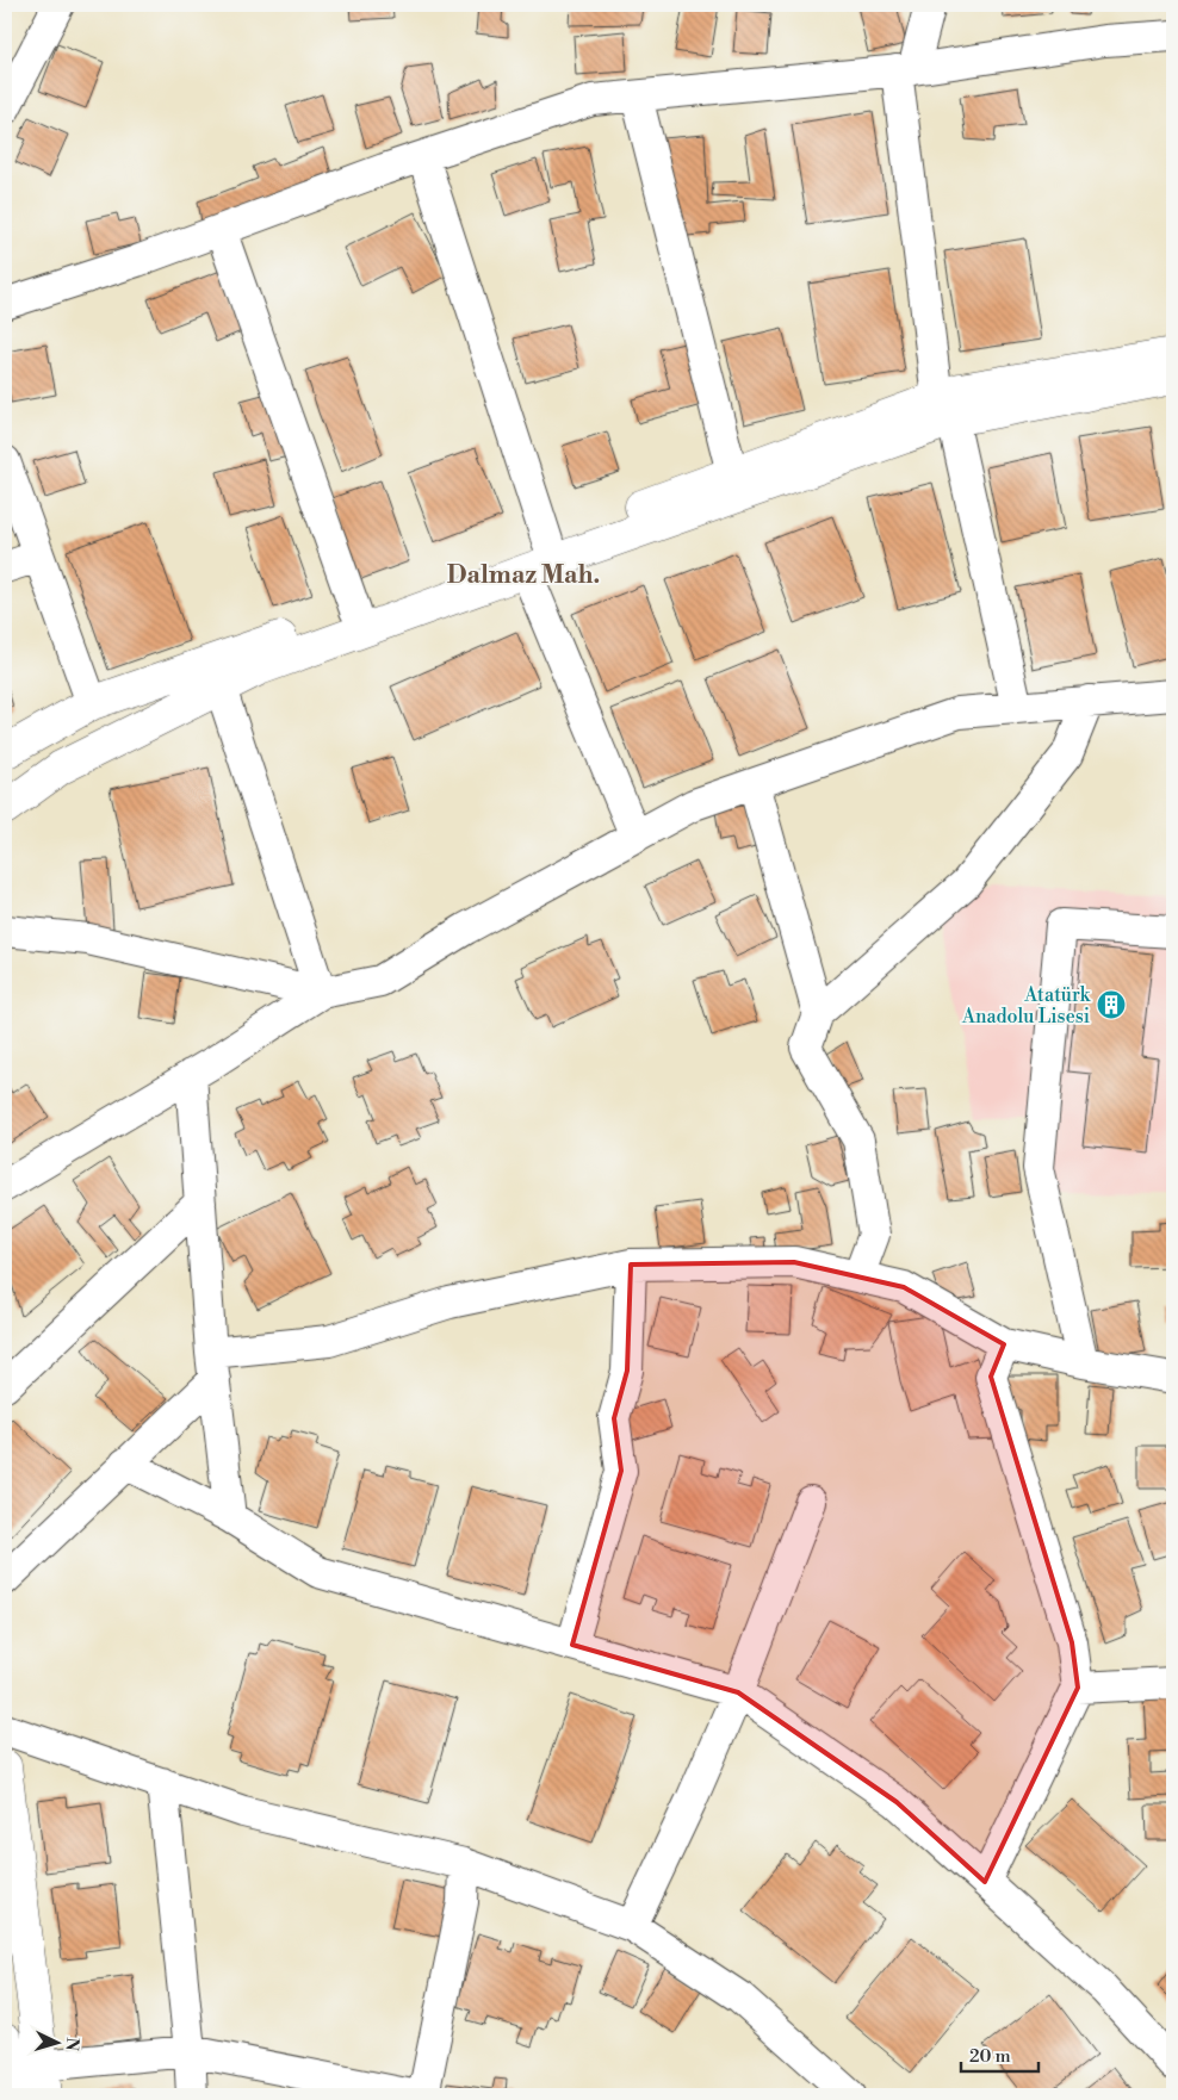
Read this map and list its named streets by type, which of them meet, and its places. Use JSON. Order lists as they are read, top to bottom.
{
  "districts": ["Dalmaz Mah."],
  "places": {
    "building": ["Atatürk Anadolu Lisesi"]
  },
  "scale_bar": "20 m",
  "north": "right"
}
